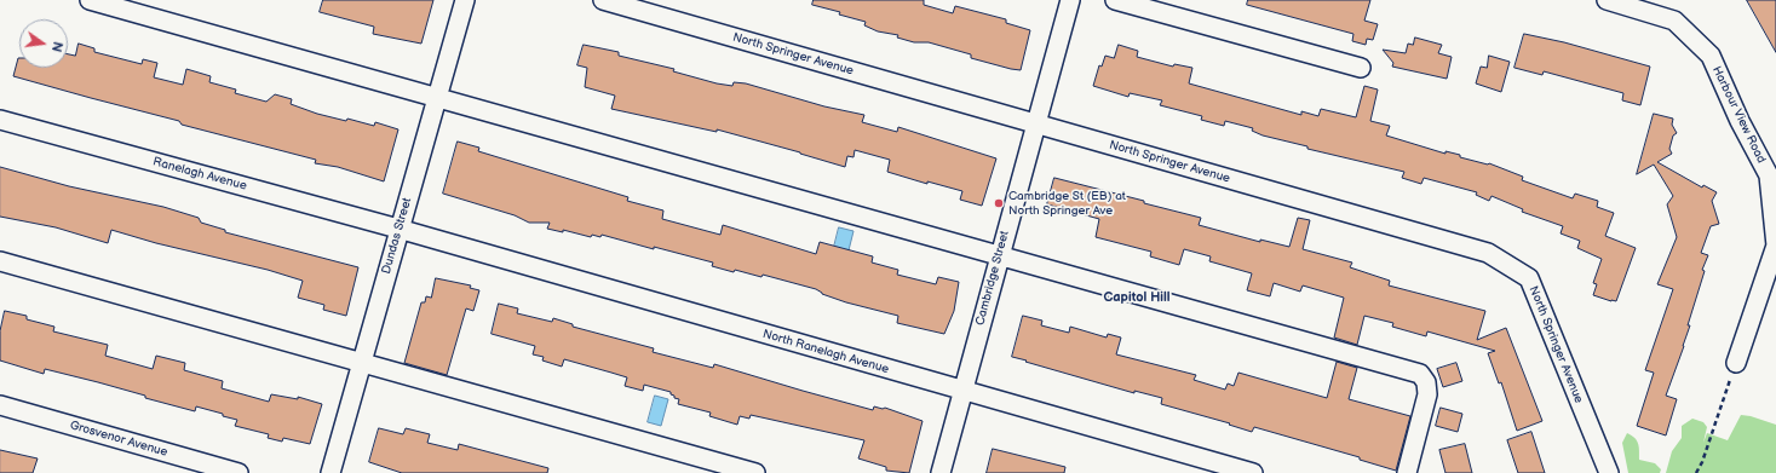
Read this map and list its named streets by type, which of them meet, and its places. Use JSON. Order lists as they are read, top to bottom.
{
  "streets": {
    "street": [
      "North Springer Avenue",
      "Harbour View Road",
      "Ranelagh Avenue",
      "Dundas Street",
      "Cambridge Street",
      "North Ranelagh Avenue",
      "Grosvenor Avenue"
    ]
  },
  "crossings": [
    ["North Springer Avenue", "Cambridge Street"],
    ["Ranelagh Avenue", "Dundas Street"],
    ["Ranelagh Avenue", "North Ranelagh Avenue"],
    ["Dundas Street", "North Ranelagh Avenue"],
    ["Cambridge Street", "North Ranelagh Avenue"]
  ],
  "districts": ["Capitol Hill"],
  "places": ["Cambridge St (EB) at North Springer Ave"],
  "north": "right"
}
